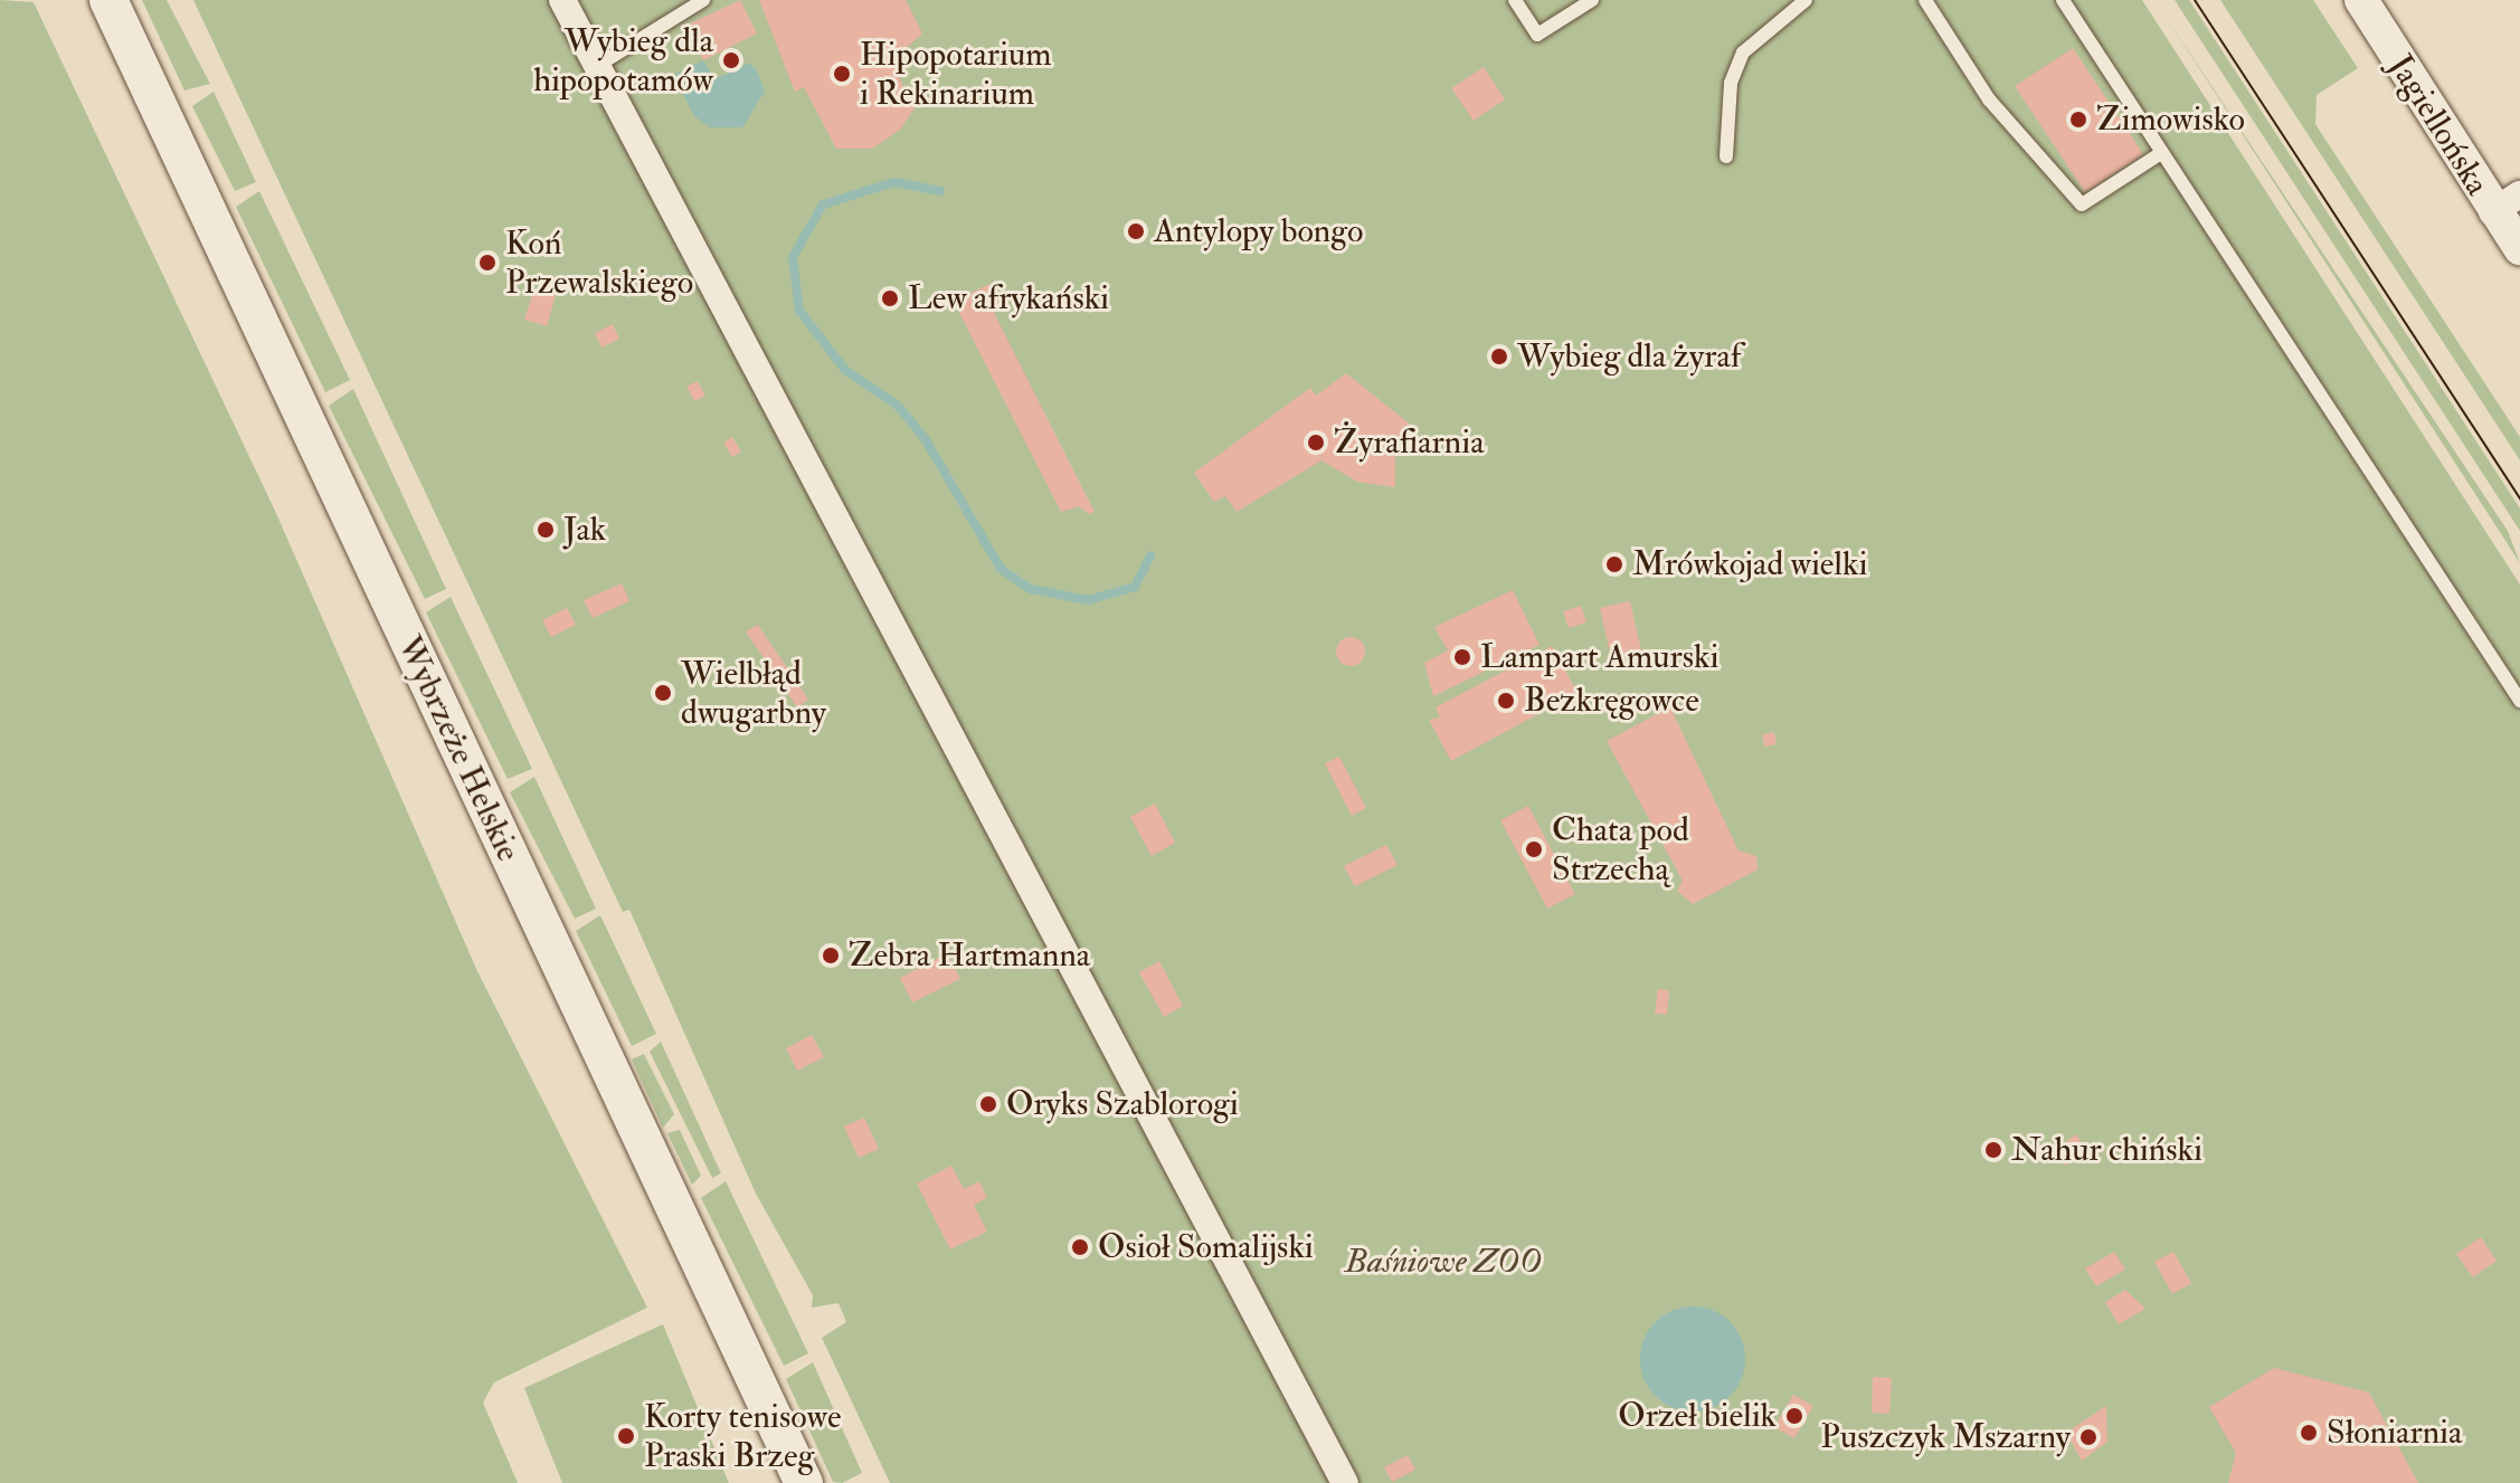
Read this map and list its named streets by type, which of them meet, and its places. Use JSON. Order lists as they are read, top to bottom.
{
  "streets": {
    "main road": ["Wybrzeże Helskie"],
    "street": ["Jagiellońska"]
  },
  "parks": ["Baśniowe ZOO"],
  "places": [
    "Wybieg dla hipopotamów",
    "Hipopotarium i Rekinarium",
    "Zimowisko",
    "Antylopy bongo",
    "Koń Przewalskiego",
    "Lew afrykański",
    "Wybieg dla żyraf",
    "Żyrafiarnia",
    "Jak",
    "Mrówkojad wielki",
    "Lampart Amurski",
    "Wielbłąd dwugarbny",
    "Bezkręgowce",
    "Chata pod Strzechą",
    "Zebra Hartmanna",
    "Oryks Szablorogi",
    "Nahur chiński",
    "Osioł Somalijski",
    "Orzeł bielik",
    "Słoniarnia",
    "Korty tenisowe Praski Brzeg",
    "Puszczyk Mszarny"
  ]
}
